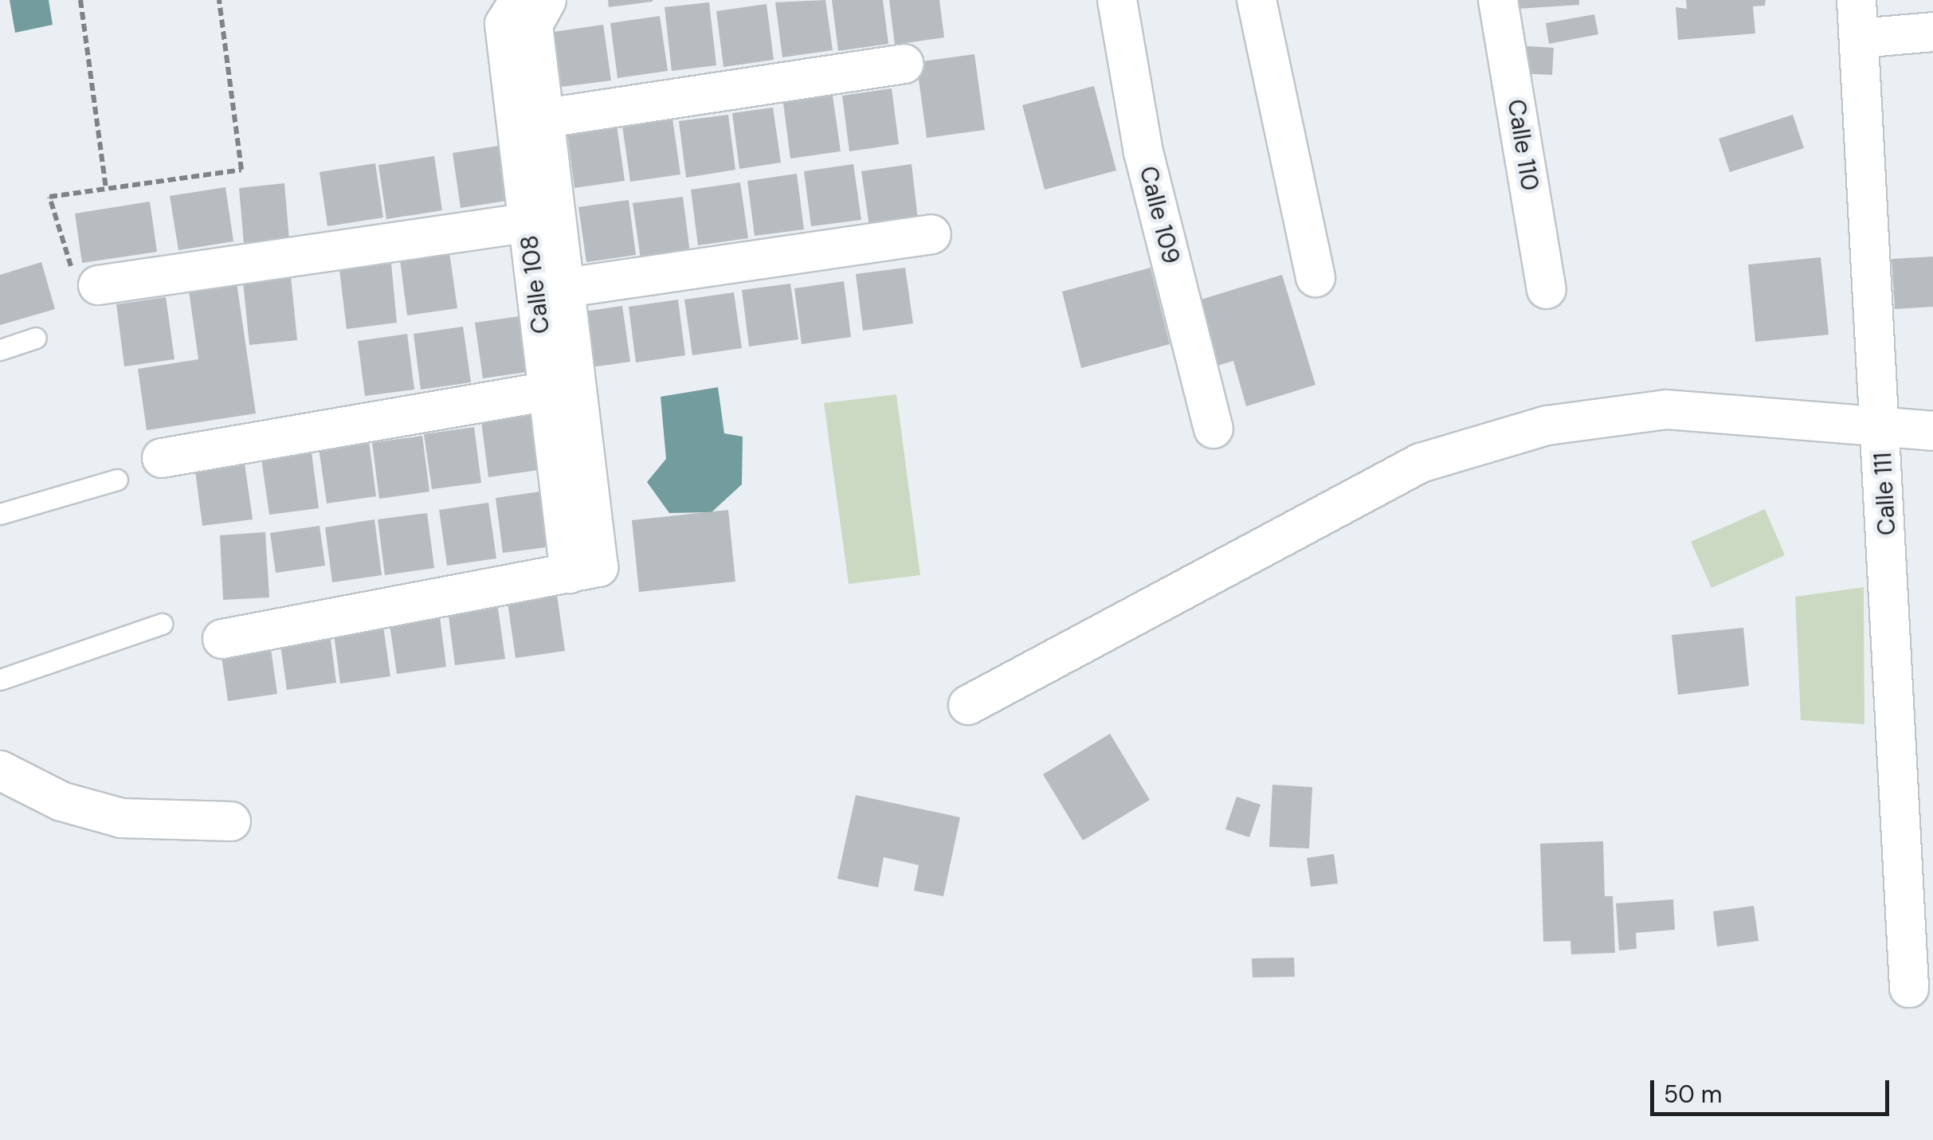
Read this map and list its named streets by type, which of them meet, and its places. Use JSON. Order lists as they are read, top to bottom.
{
  "streets": {
    "street": [
      "Calle 110",
      "Calle 109",
      "Calle 108",
      "Calle 111"
    ]
  },
  "scale_bar": "50 m"
}
